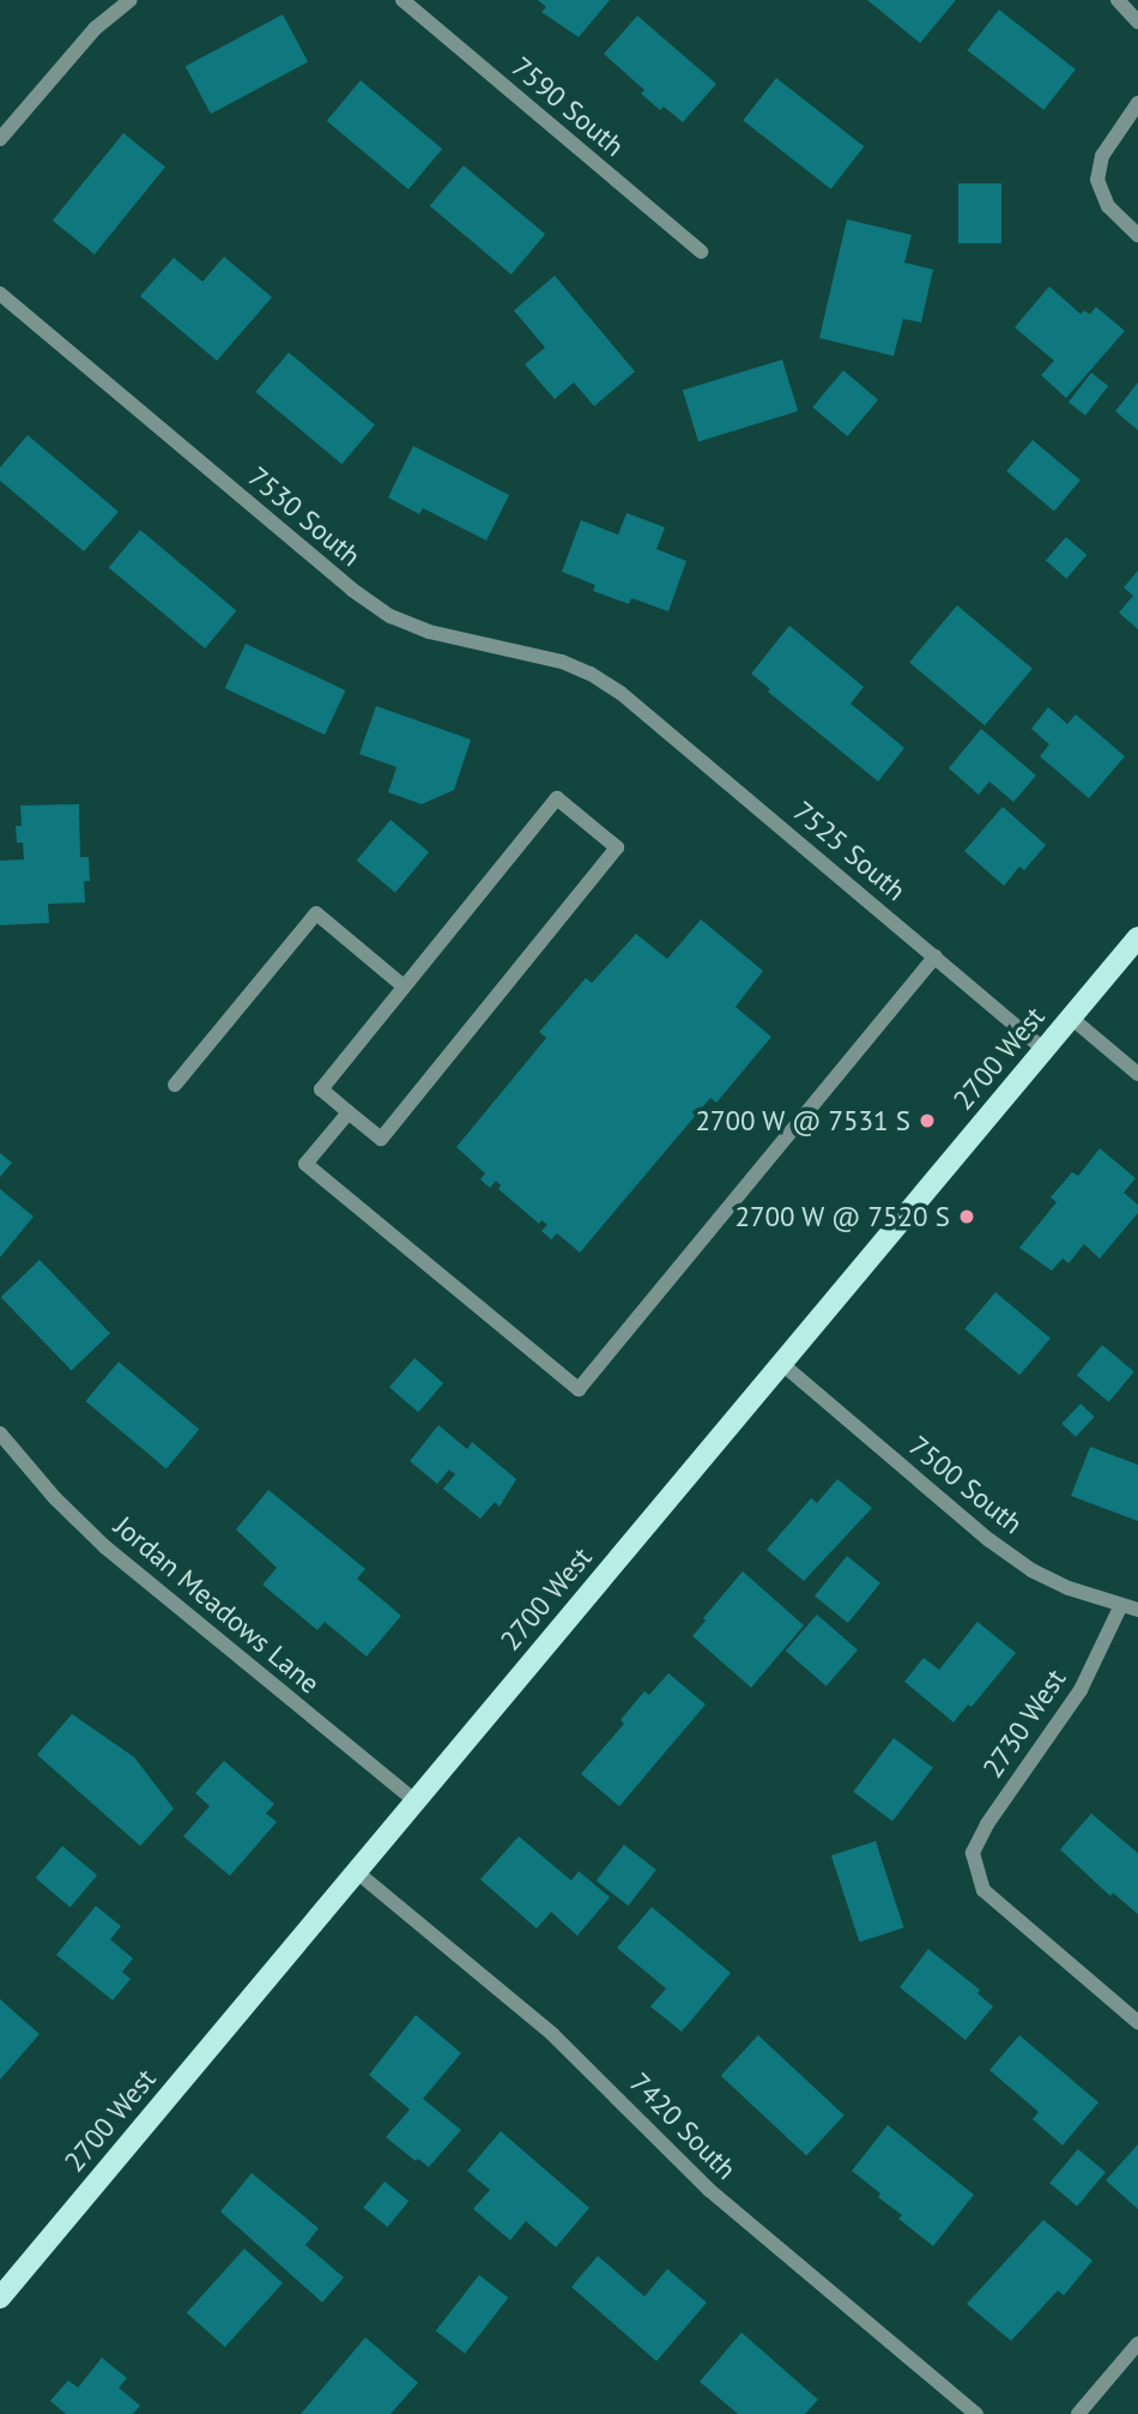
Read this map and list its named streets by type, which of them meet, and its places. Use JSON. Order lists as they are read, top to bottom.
{
  "streets": {
    "main road": ["2700 West"],
    "street": [
      "7590 South",
      "7530 South",
      "7525 South",
      "7500 South",
      "Jordan Meadows Lane",
      "2730 West",
      "7420 South"
    ]
  },
  "crossings": [
    ["7530 South", "7525 South"],
    ["7525 South", "2700 West"],
    ["2700 West", "7500 South"],
    ["2700 West", "Jordan Meadows Lane"],
    ["2700 West", "7420 South"],
    ["7500 South", "2730 West"]
  ],
  "places": ["2700 W @ 7531 S", "2700 W @ 7520 S"]
}
